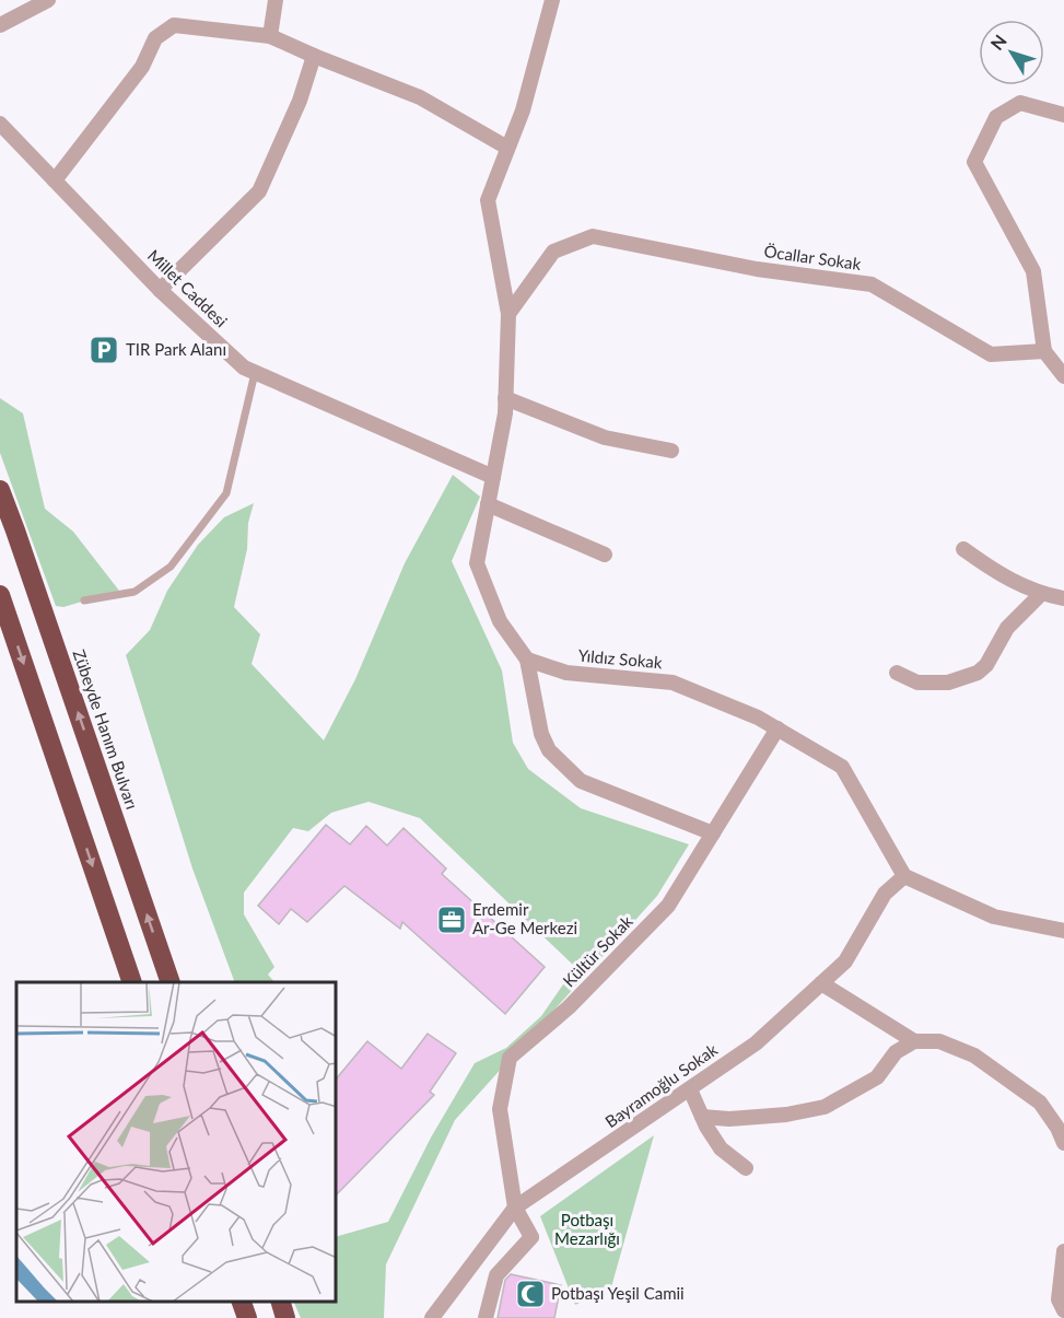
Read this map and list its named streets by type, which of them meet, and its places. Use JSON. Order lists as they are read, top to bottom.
{
  "streets": {
    "highway": ["Zübeyde Hanım Bulvarı"],
    "street": [
      "Öcallar Sokak",
      "Millet Caddesi",
      "Yıldız Sokak",
      "Kültür Sokak",
      "Bayramoğlu Sokak"
    ]
  },
  "crossings": [
    ["Yıldız Sokak", "Kültür Sokak"],
    ["Yıldız Sokak", "Bayramoğlu Sokak"],
    ["Kültür Sokak", "Bayramoğlu Sokak"]
  ],
  "parks": ["Potbaşı Mezarlığı"],
  "places": {
    "parking": ["TIR Park Alanı"],
    "office": ["Erdemir Ar-Ge Merkezi"],
    "mosque": ["Potbaşı Yeşil Camii"]
  },
  "north": "top left"
}
